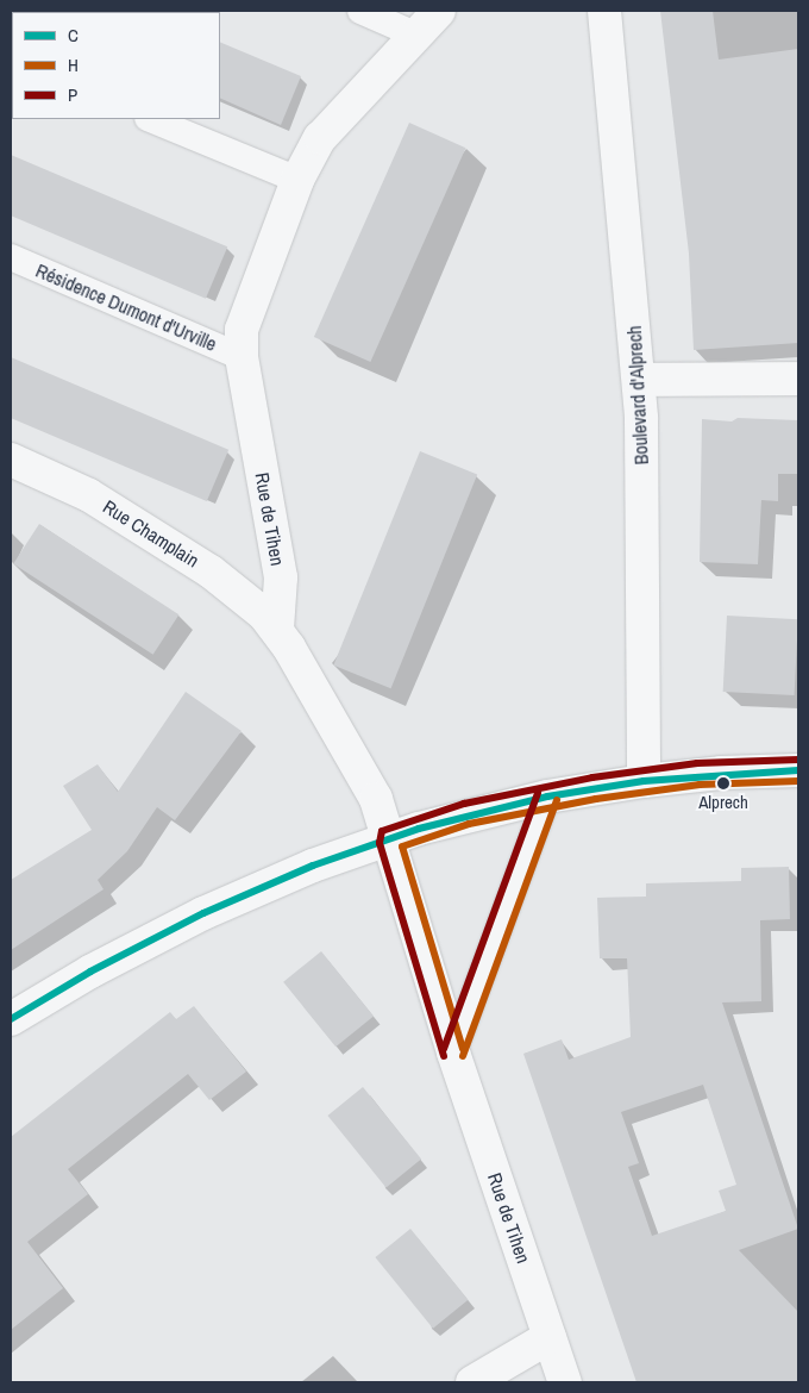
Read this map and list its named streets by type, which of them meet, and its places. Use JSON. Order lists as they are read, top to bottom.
{
  "streets": {
    "street": ["Boulevard d'Alprech", "Rue de Tihen", "Rue Champlain"],
    "lane": ["Résidence Dumont d'Urville"]
  },
  "crossings": [
    ["Résidence Dumont d'Urville", "Rue de Tihen"],
    ["Rue de Tihen", "Rue Champlain"]
  ],
  "places": ["Alprech"],
  "lines": ["transit line P", "transit line C", "transit line H"],
  "legend": ["C", "H", "P"]
}
